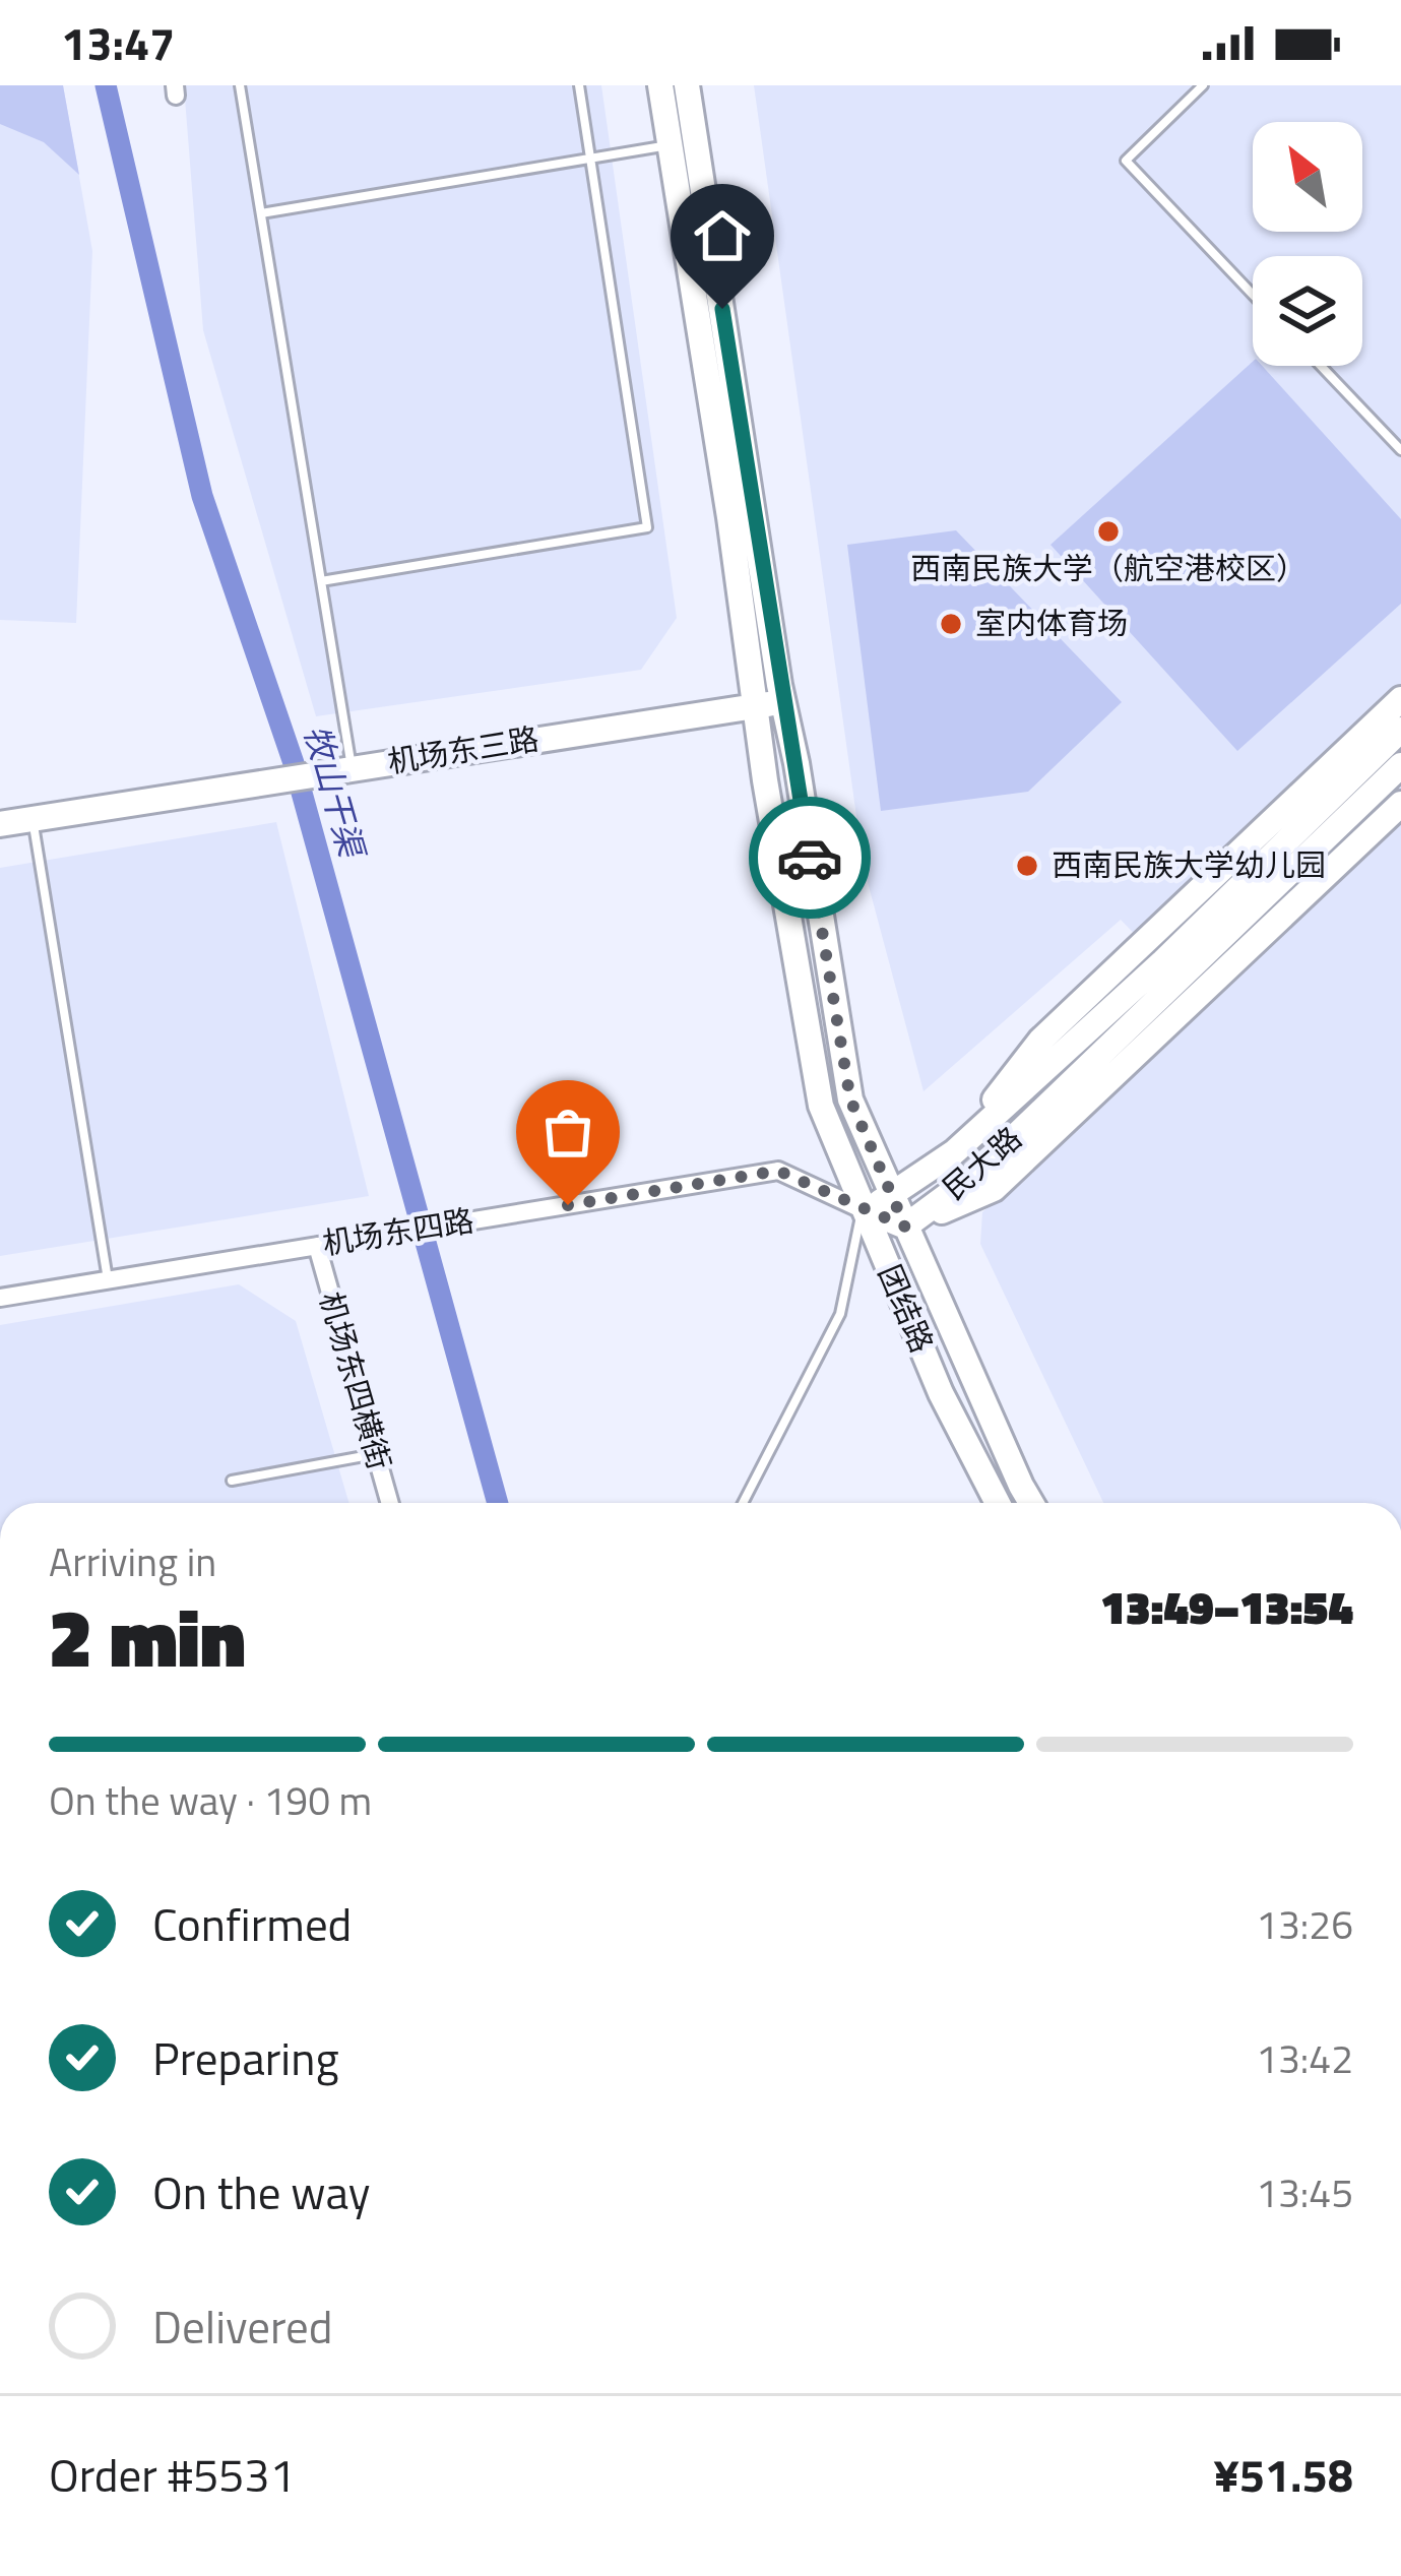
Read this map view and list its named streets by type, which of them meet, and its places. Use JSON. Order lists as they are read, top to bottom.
{
  "streets": {
    "main road": ["机场东三路", "民大路", "团结路"],
    "street": ["机场东四路", "机场东四横街"]
  },
  "crossings": [
    ["机场东三路", "团结路"],
    ["民大路", "机场东四路"],
    ["民大路", "团结路"],
    ["机场东四路", "团结路"],
    ["机场东四路", "机场东四横街"]
  ],
  "water": ["牧山干渠"],
  "places": ["西南民族大学（航空港校区）", "室内体育场", "西南民族大学幼儿园"],
  "north": "top left",
  "page": {
    "status": "13:47",
    "heading": ["2 min", "Arriving in", "13:49–13:54"],
    "panel": ["Order #5531", "¥51.58"],
    "bar": "On the way · 190 m",
    "list": [
      ["Confirmed", "13:26"],
      ["Preparing", "13:42"],
      ["On the way", "13:45"],
      "Delivered"
    ]
  }
}
